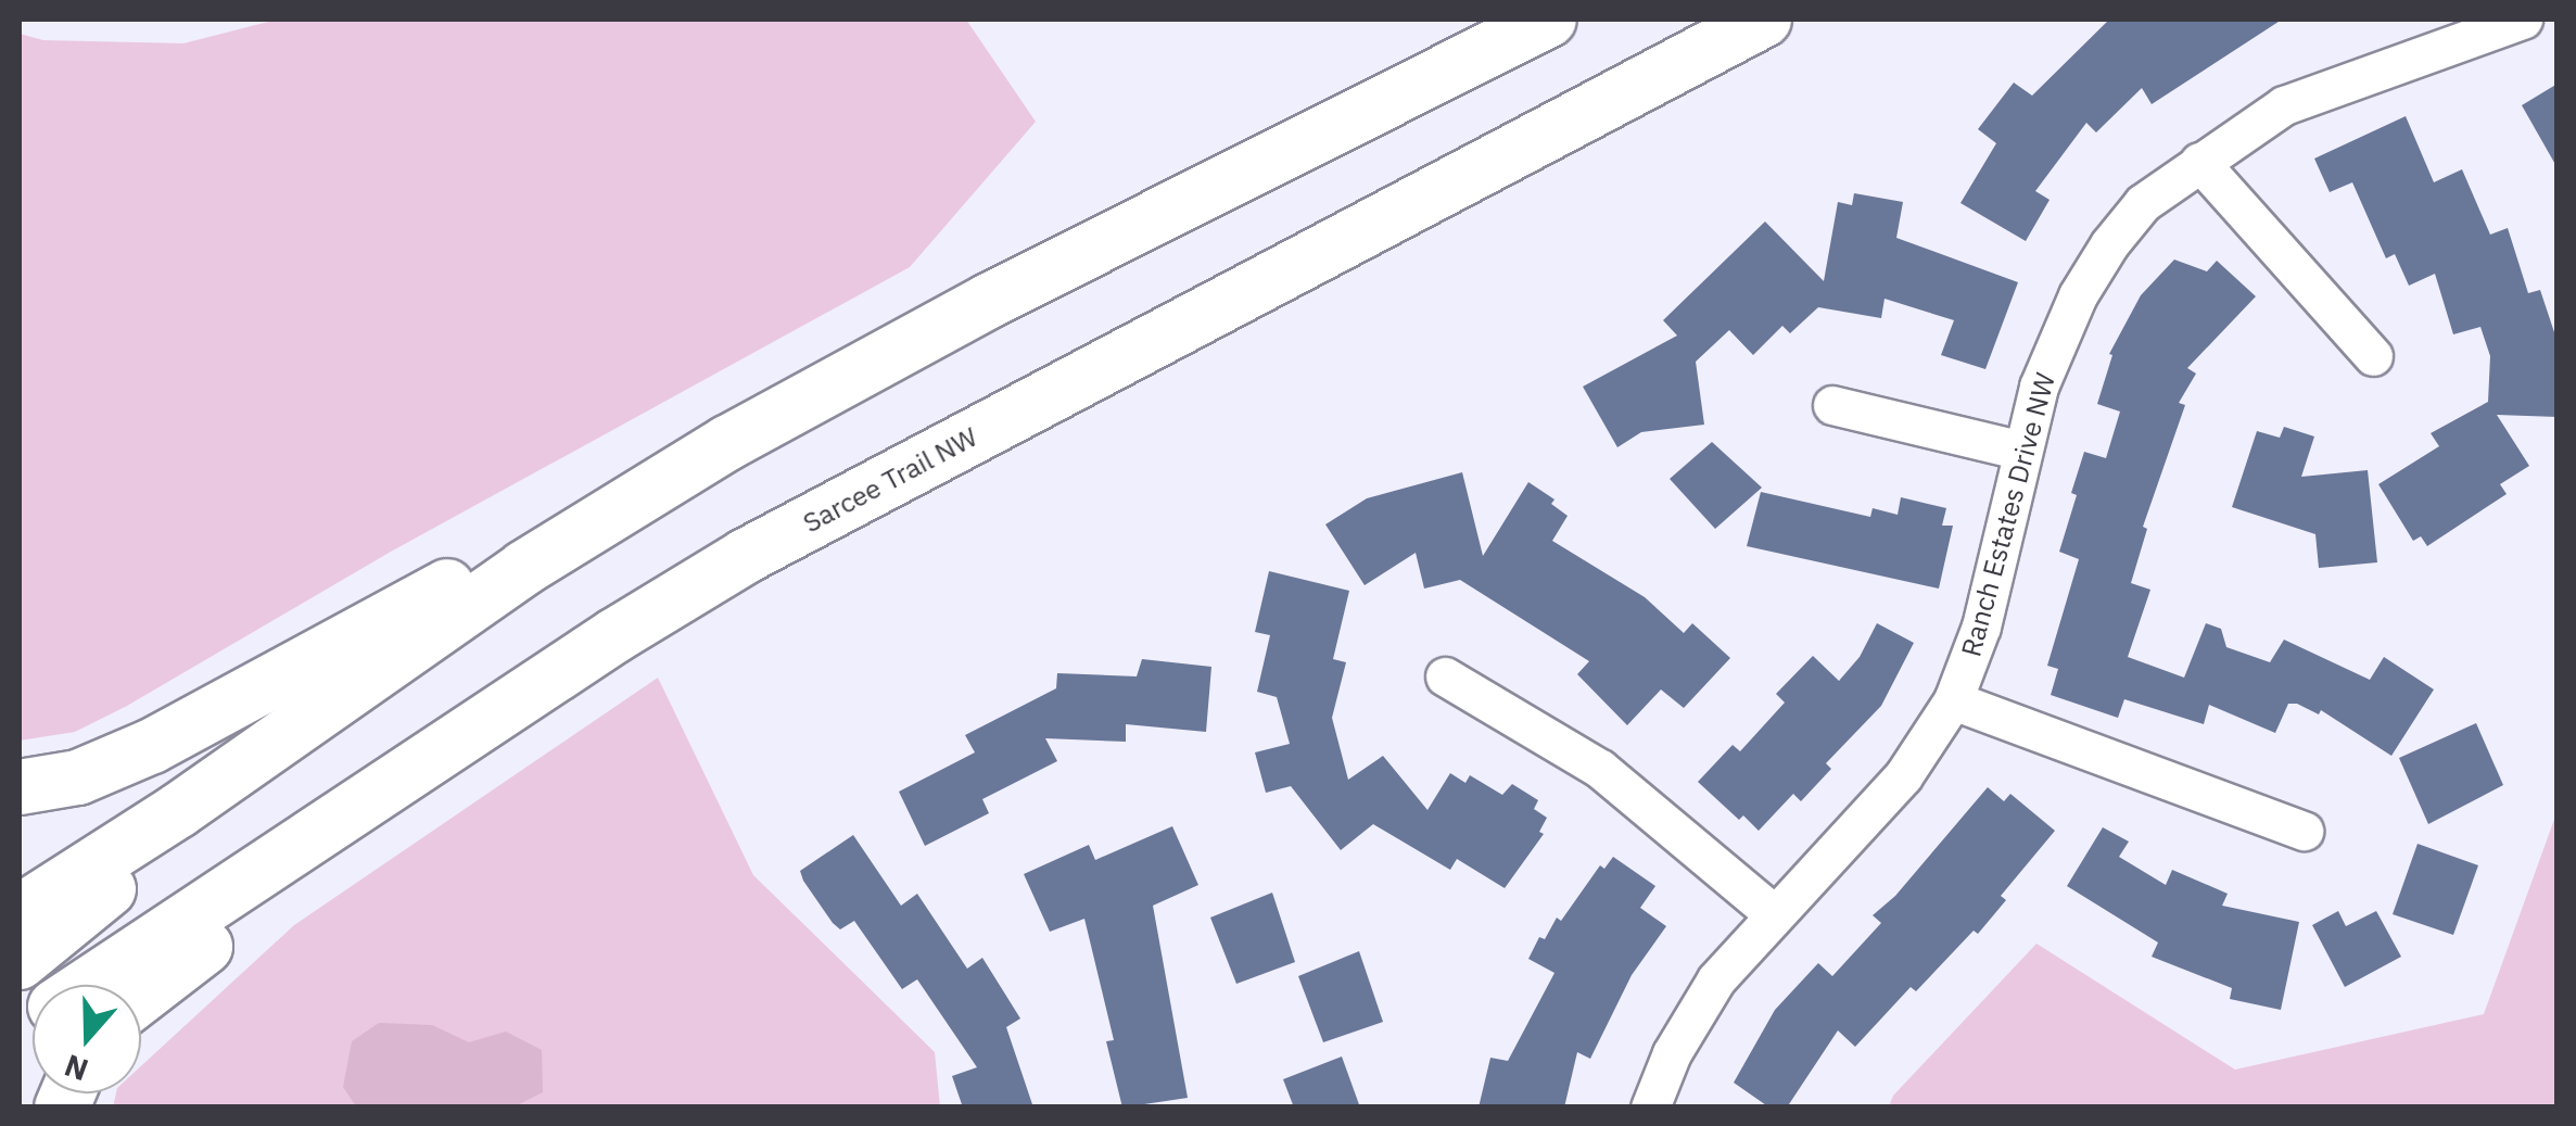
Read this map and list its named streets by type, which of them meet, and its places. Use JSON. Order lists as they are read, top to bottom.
{
  "streets": {
    "main road": ["Sarcee Trail NW"],
    "street": ["Ranch Estates Drive NW"]
  },
  "north": "bottom"
}
